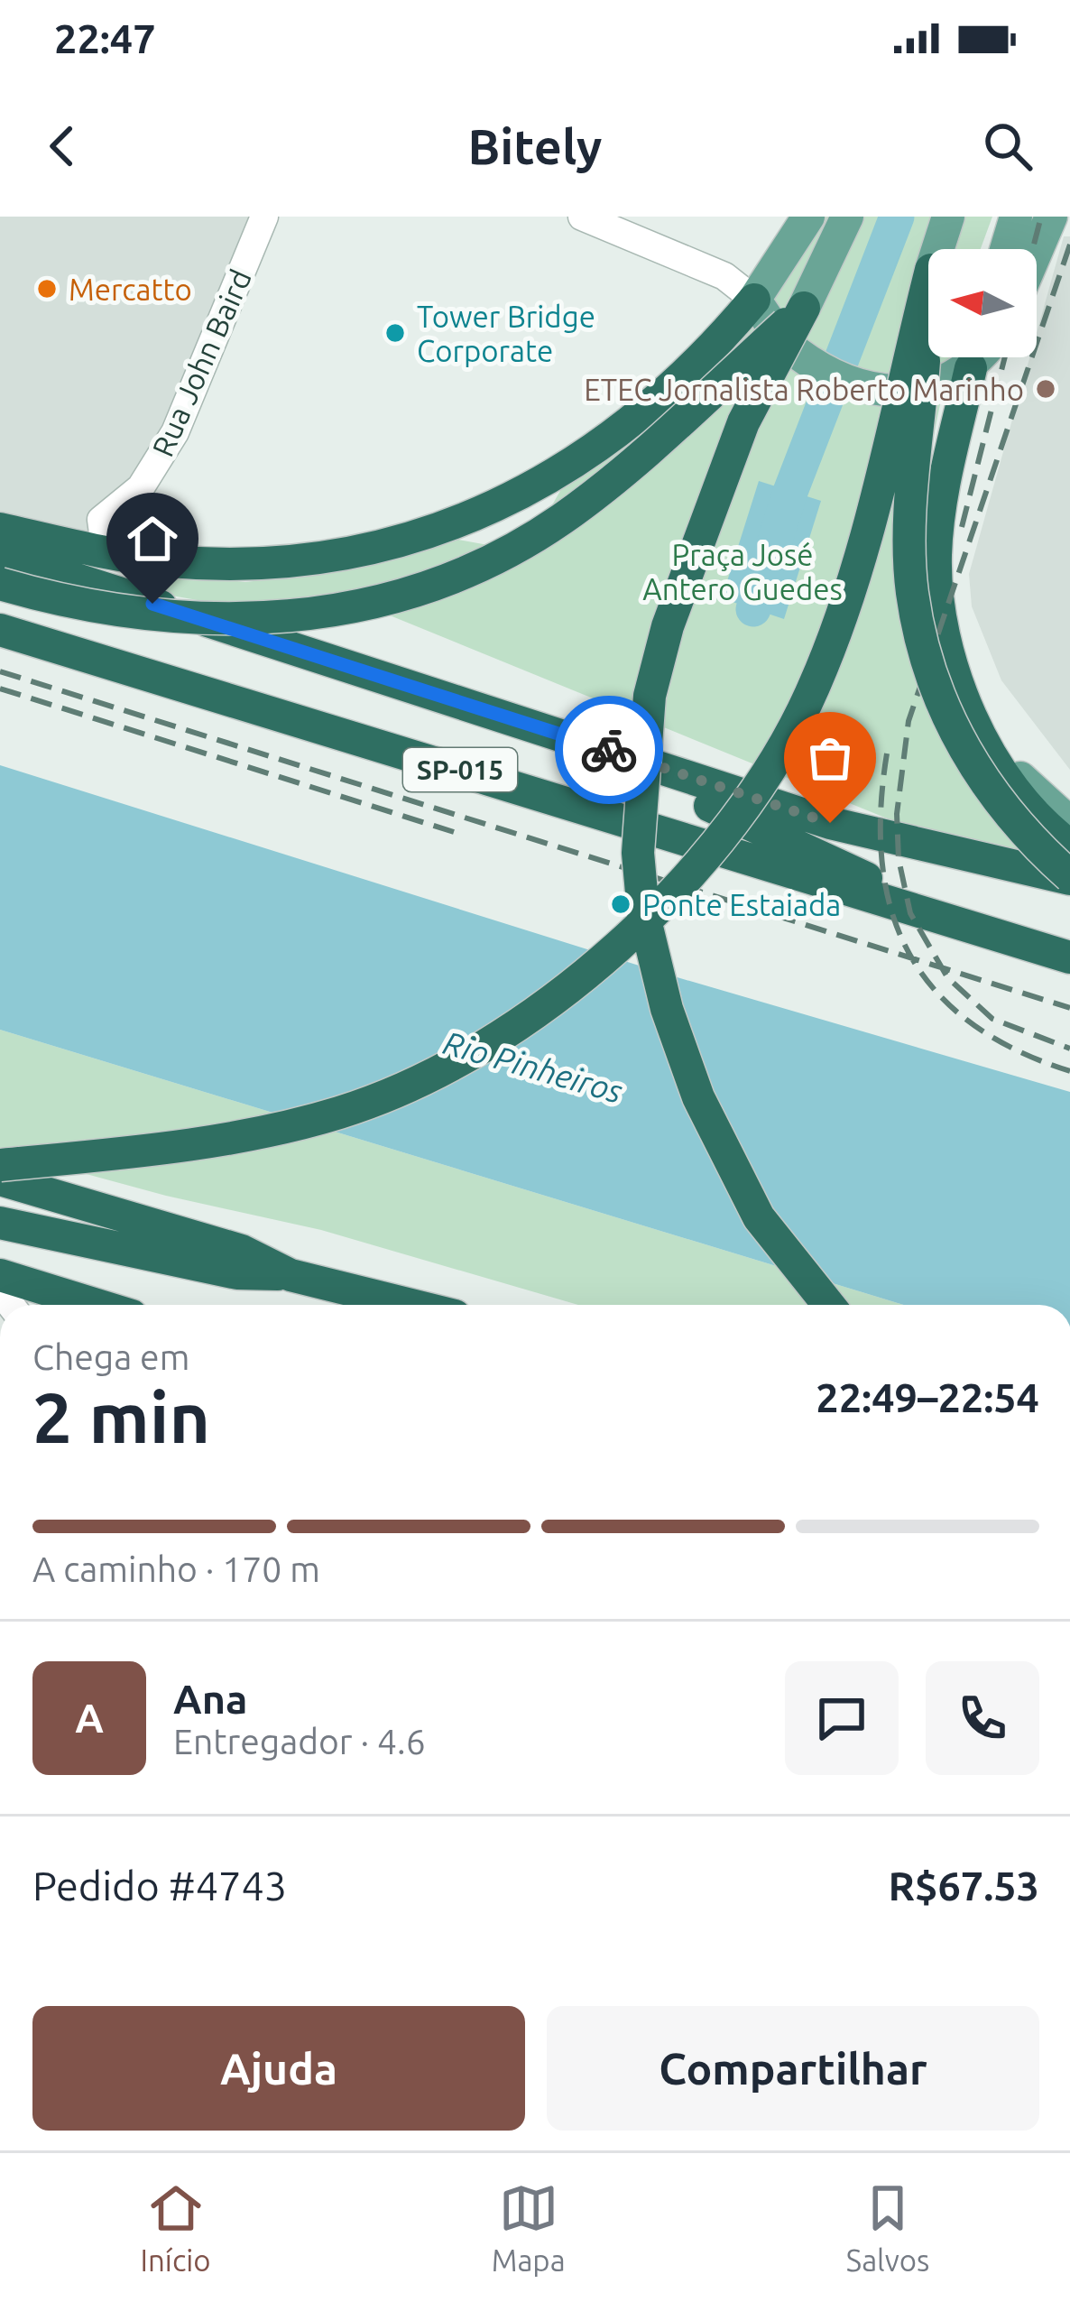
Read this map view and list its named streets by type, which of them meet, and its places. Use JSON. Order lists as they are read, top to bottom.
{
  "streets": {
    "highway": ["SP-015"],
    "street": ["Rua John Baird"]
  },
  "water": ["Rio Pinheiros"],
  "parks": ["Praça José Antero Guedes"],
  "places": [
    "Mercatto",
    "Tower Bridge Corporate",
    "ETEC Jornalista Roberto Marinho",
    "Ponte Estaiada"
  ],
  "north": "left",
  "page": {
    "status": "22:47",
    "header": "Bitely",
    "heading": ["2 min", "Chega em", "22:49–22:54"],
    "panel": [
      "Ana",
      "Entregador · 4.6",
      "Pedido #4743",
      "R$67.53"
    ],
    "bar": "A caminho · 170 m",
    "round": "A",
    "buttons": ["Ajuda", "Compartilhar"],
    "tabs": ["Início", "Mapa", "Salvos"]
  }
}
